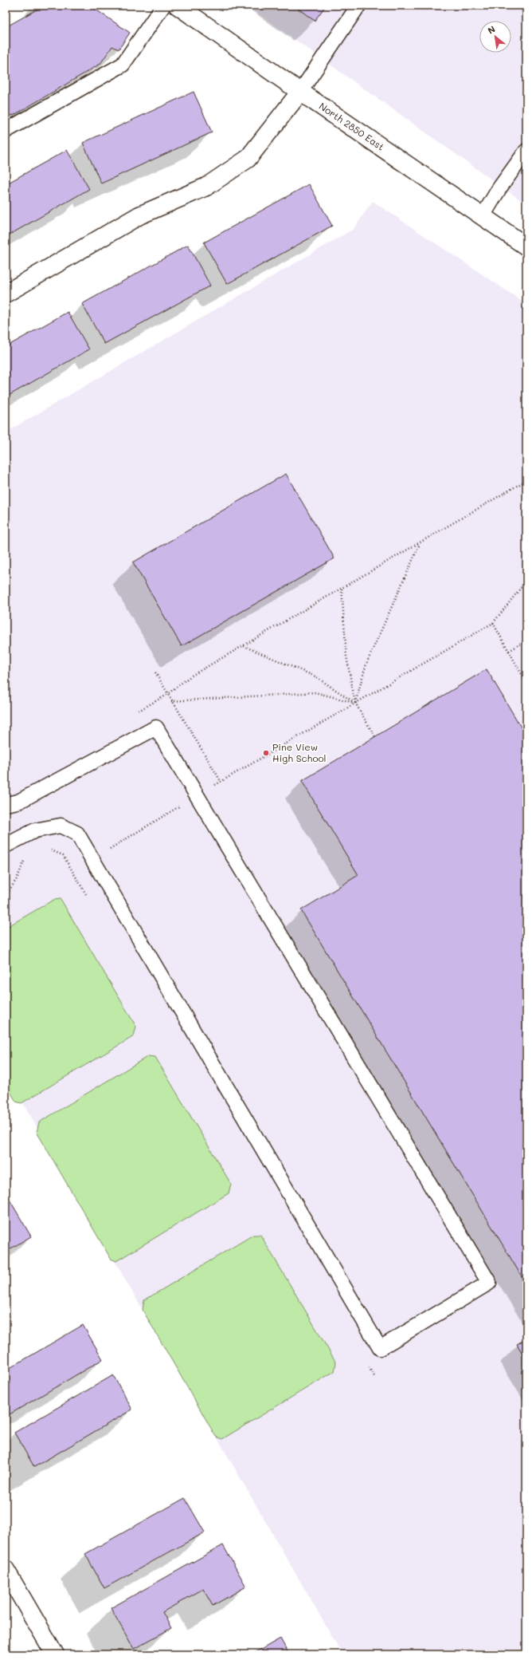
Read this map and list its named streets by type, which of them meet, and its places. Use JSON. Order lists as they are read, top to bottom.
{
  "streets": {
    "street": ["North 2850 East"]
  },
  "places": ["Pine View High School"],
  "north": "top left"
}
